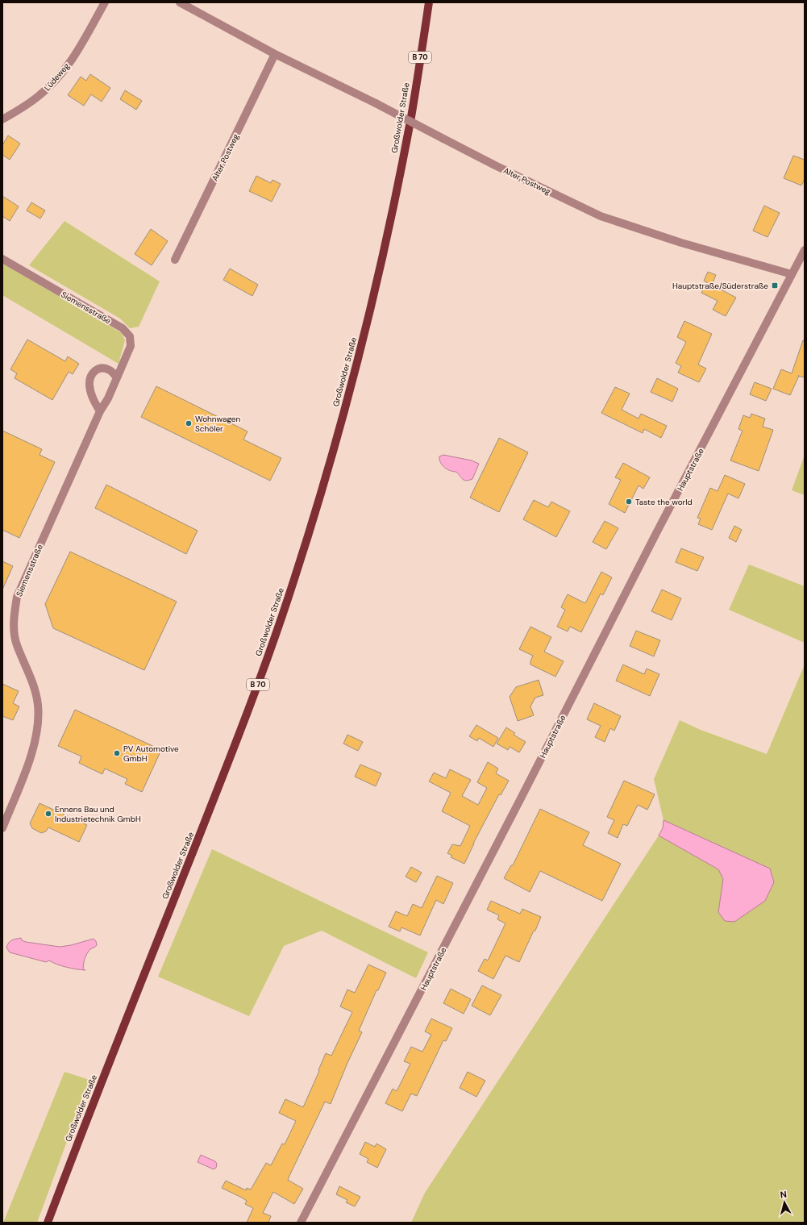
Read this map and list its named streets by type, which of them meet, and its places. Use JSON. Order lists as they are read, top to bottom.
{
  "streets": {
    "main road": ["B 70", "Großwolder Straße"],
    "street": [
      "Lüdeweg",
      "Alter Postweg",
      "Siemensstraße",
      "Hauptstraße"
    ]
  },
  "crossings": [
    ["Alter Postweg", "Hauptstraße"]
  ],
  "places": {
    "transit": ["Hauptstraße/Süderstraße"],
    "other": [
      "Wohnwagen Schöler",
      "Taste the world",
      "PV Automotive GmbH",
      "Ennens Bau und Industrietechnik GmbH"
    ]
  },
  "north": "top"
}
